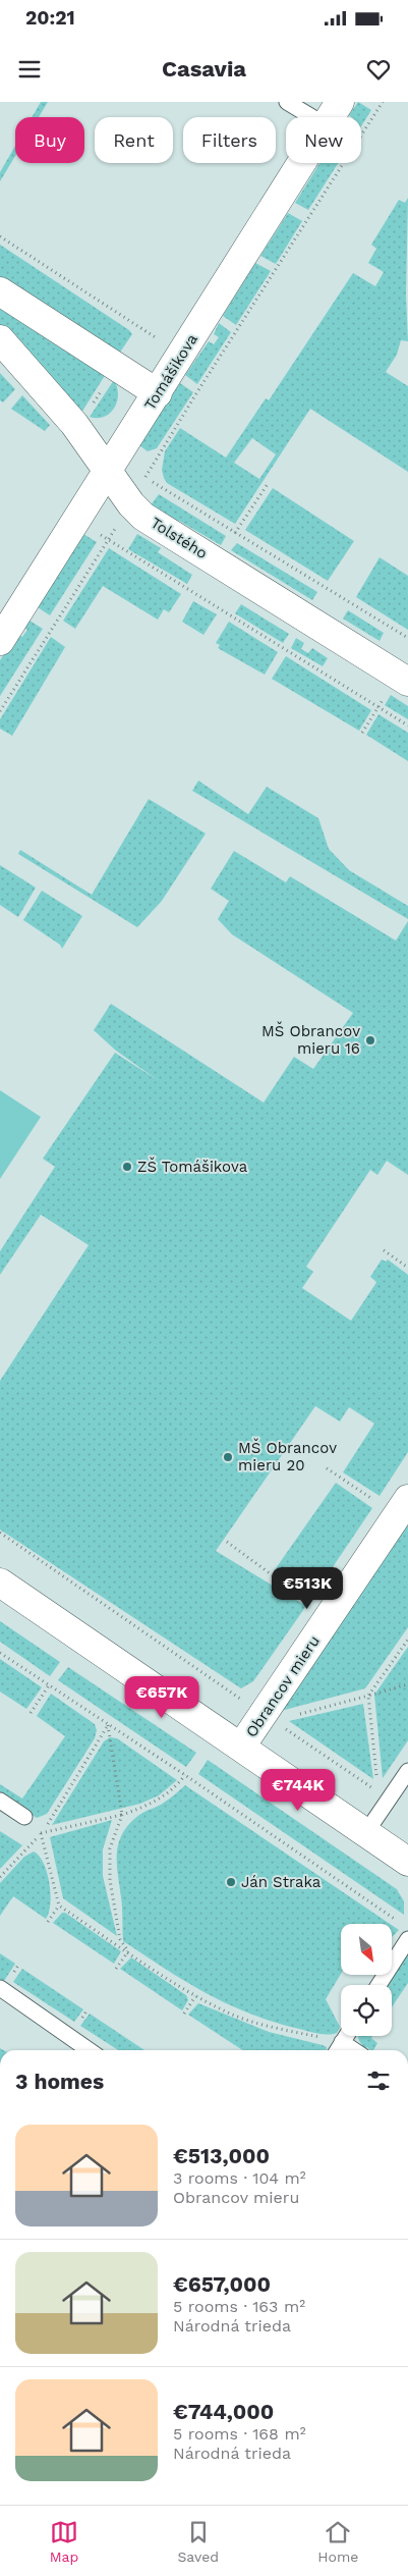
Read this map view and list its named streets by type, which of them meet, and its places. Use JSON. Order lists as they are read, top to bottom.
{
  "streets": {
    "street": ["Tomášikova", "Tolstého", "Obrancov mieru"]
  },
  "crossings": [
    ["Tomášikova", "Tolstého"]
  ],
  "places": [
    "MŠ Obrancov mieru 16",
    "ZŠ Tomášikova",
    "MŠ Obrancov mieru 20",
    "Ján Straka"
  ],
  "north": "bottom right",
  "page": {
    "status": "20:21",
    "header": "Casavia",
    "chip": [
      "Buy",
      "Rent",
      "Filters",
      "New"
    ],
    "price": ["€513K", "€657K", "€744K"],
    "heading": "3 homes",
    "list": [
      {
        "name": "€513,000",
        "note": "3 rooms · 104 m² · Obrancov mieru"
      },
      {
        "name": "€657,000",
        "note": "5 rooms · 163 m² · Národná trieda"
      },
      {
        "name": "€744,000",
        "note": "5 rooms · 168 m² · Národná trieda"
      }
    ],
    "tabs": ["Map", "Saved", "Home"]
  }
}
